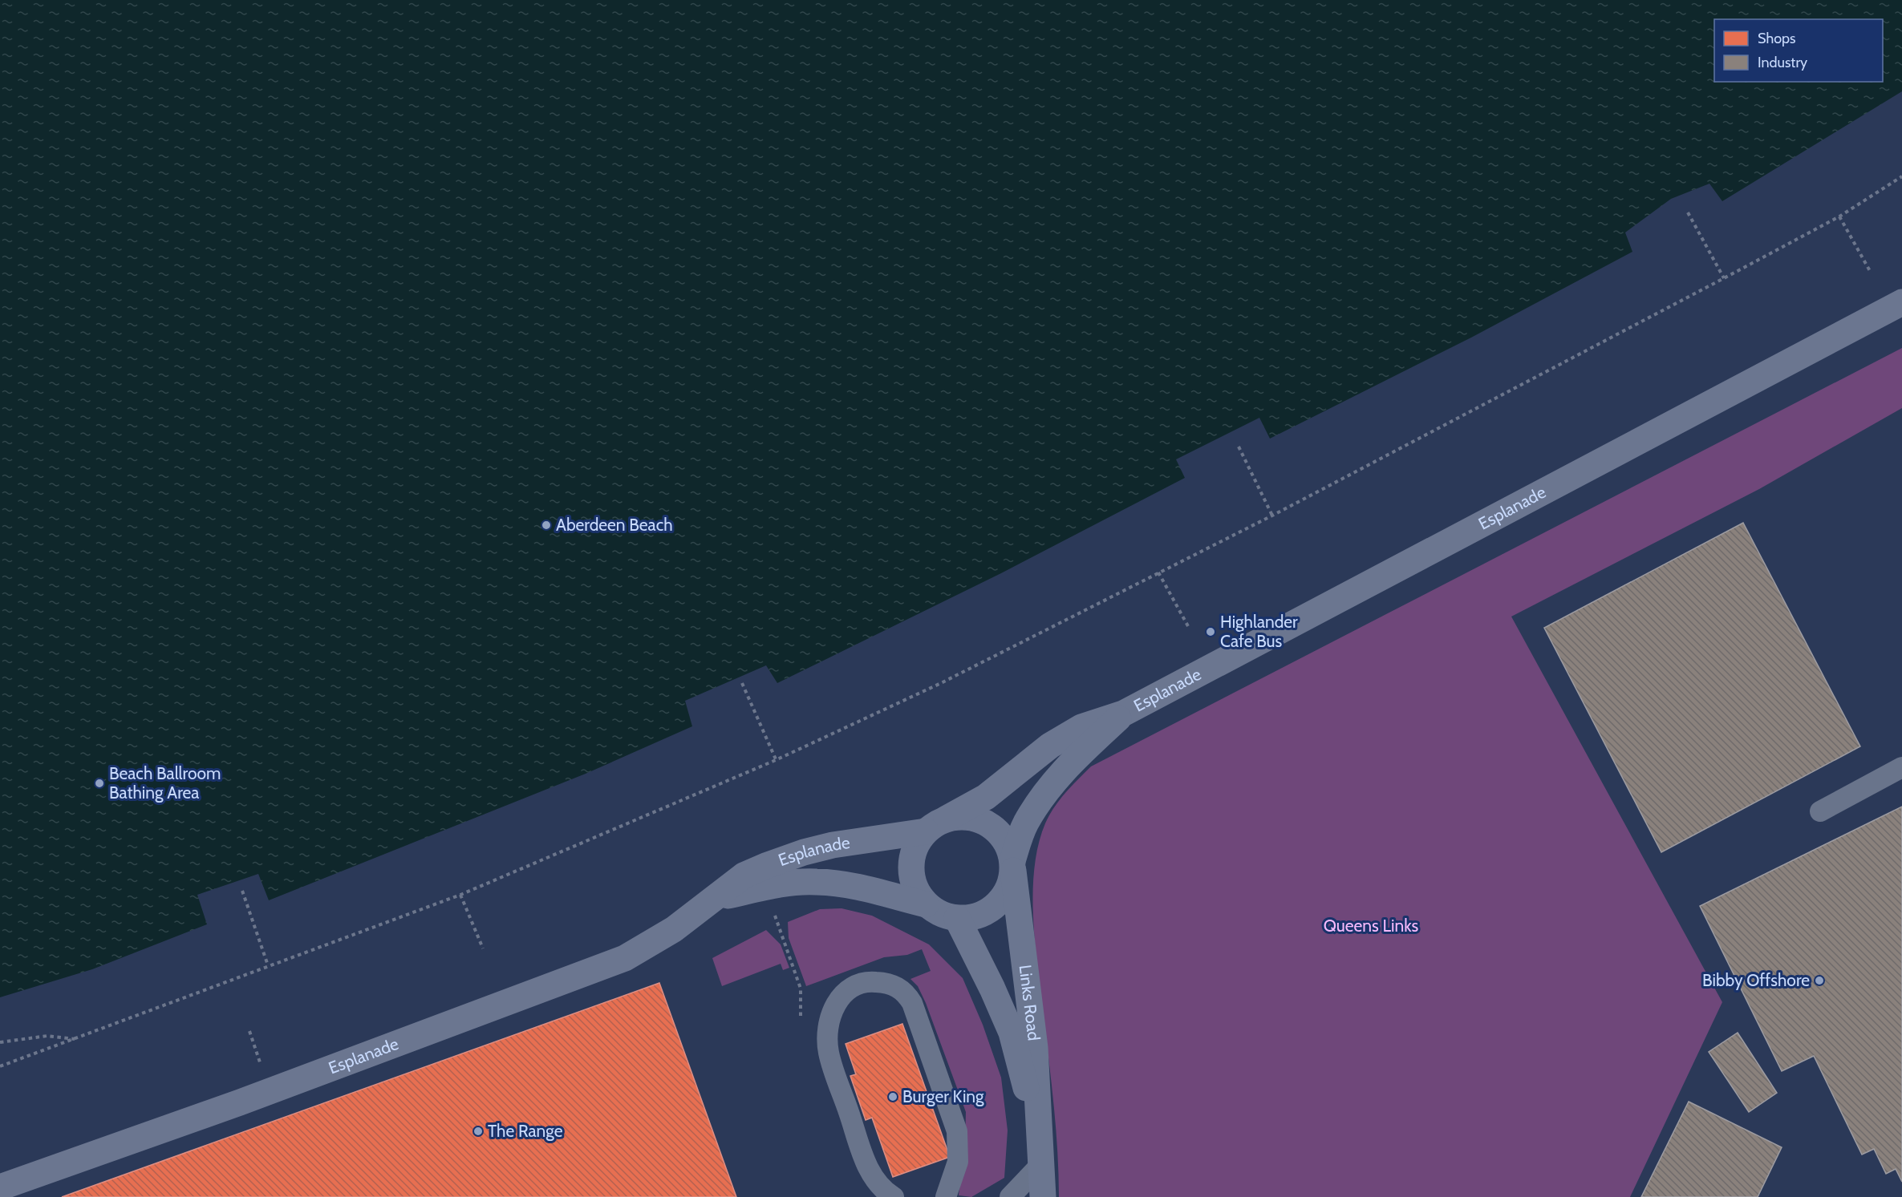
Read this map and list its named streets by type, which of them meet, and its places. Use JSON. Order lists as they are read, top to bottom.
{
  "streets": {
    "street": ["Esplanade", "Links Road"]
  },
  "crossings": [
    ["Esplanade", "Links Road"]
  ],
  "parks": ["Queens Links"],
  "places": [
    "Aberdeen Beach",
    "Highlander Cafe Bus",
    "Beach Ballroom Bathing Area",
    "Bibby Offshore",
    "Burger King",
    "The Range"
  ],
  "legend": ["Shops", "Industry"]
}
